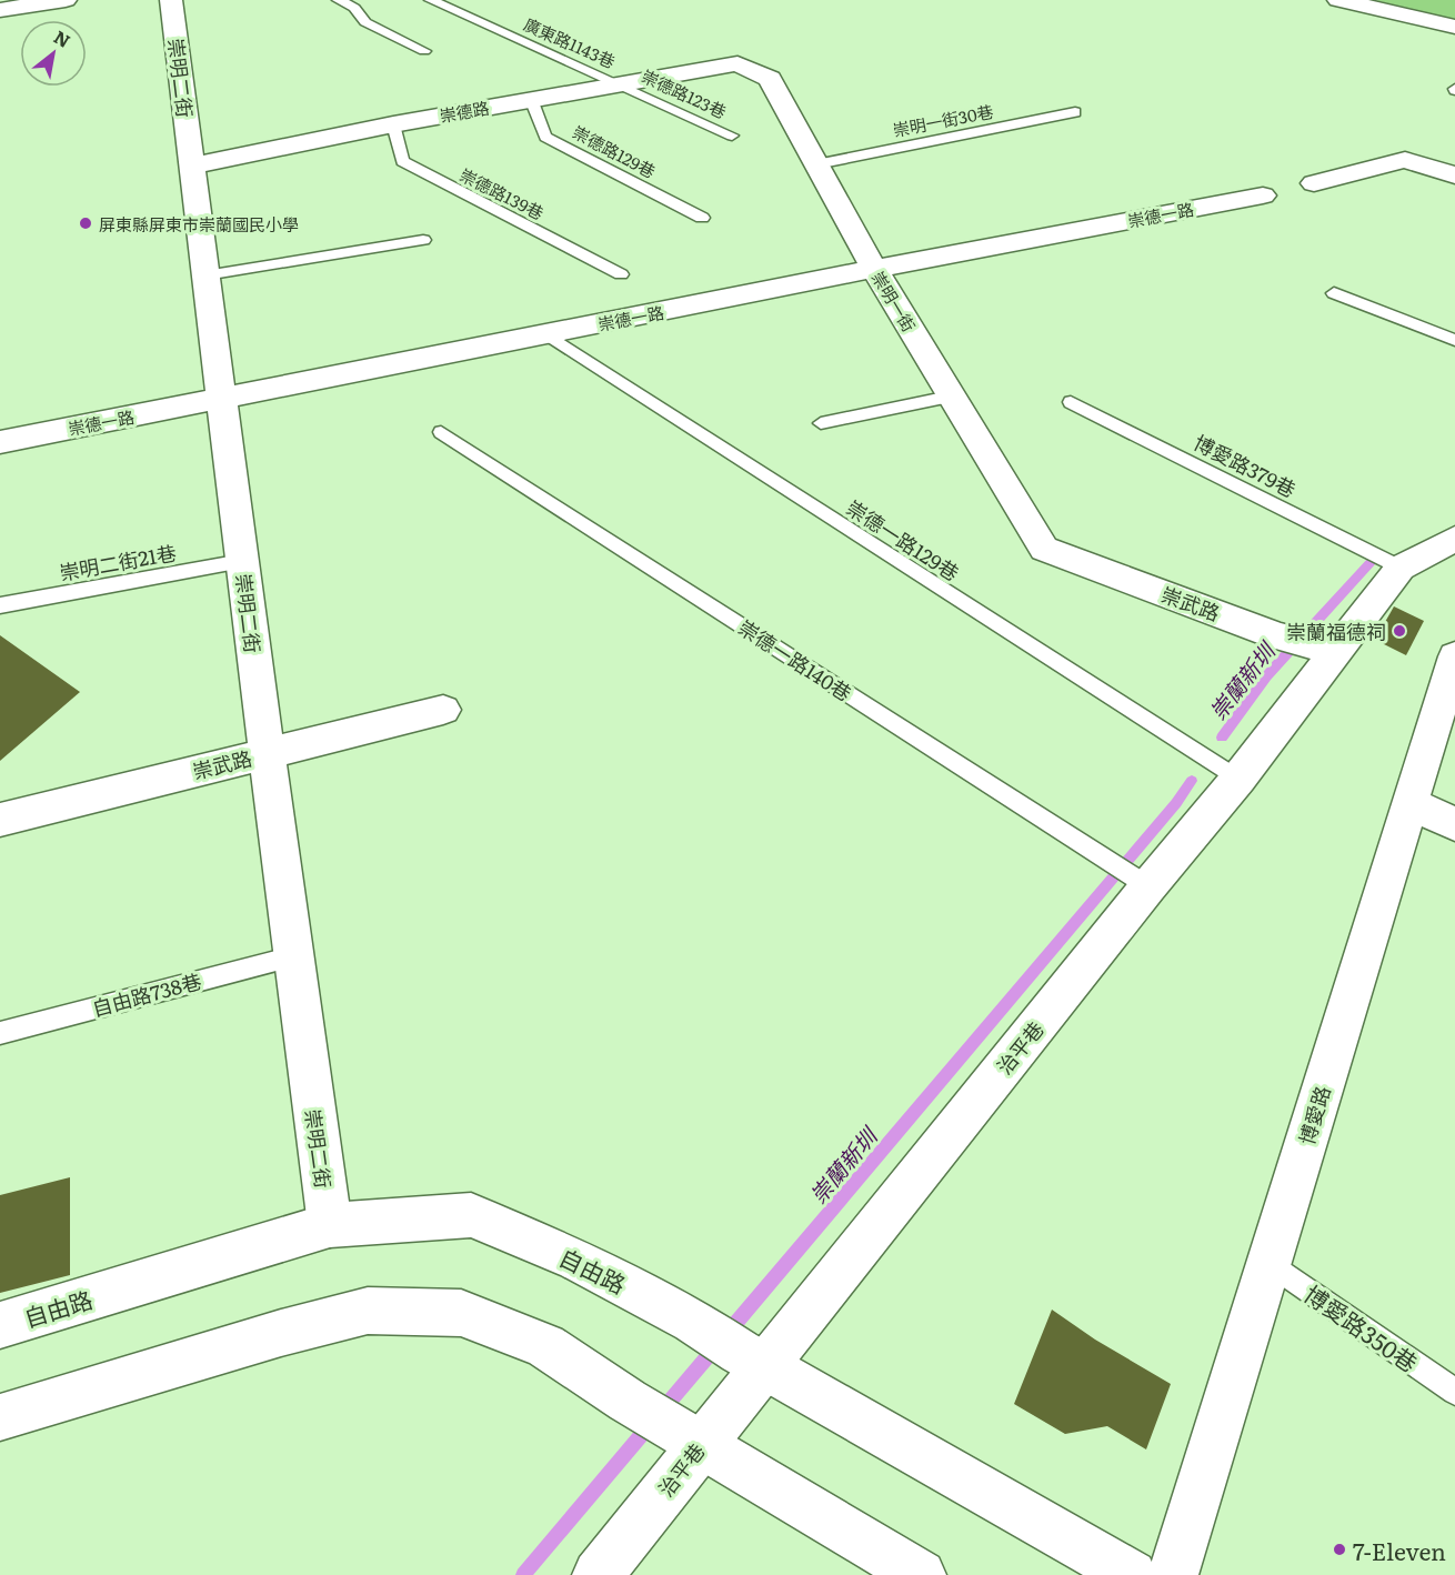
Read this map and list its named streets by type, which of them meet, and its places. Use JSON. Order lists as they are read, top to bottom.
{
  "streets": {
    "street": [
      "崇明二街",
      "崇德路",
      "崇德一路",
      "崇明一街",
      "崇武路",
      "治平巷",
      "博愛路",
      "自由路"
    ],
    "lane": [
      "廣東路1143巷",
      "崇德路123巷",
      "崇明一街30巷",
      "崇德路129巷",
      "崇德路139巷",
      "博愛路379巷",
      "崇德一路129巷",
      "崇明二街21巷",
      "崇德一路140巷",
      "自由路738巷",
      "博愛路350巷"
    ]
  },
  "crossings": [
    ["廣東路1143巷", "崇德路123巷"],
    ["廣東路1143巷", "崇德路"],
    ["崇明二街", "崇德路"],
    ["崇明二街", "崇德一路"],
    ["崇明二街", "崇明二街21巷"],
    ["崇明二街", "崇武路"],
    ["崇明二街", "自由路738巷"],
    ["崇明二街", "自由路"],
    ["崇德路123巷", "崇德路"],
    ["崇德路", "崇德路129巷"],
    ["崇德路", "崇德路139巷"],
    ["崇德路", "崇明一街"],
    ["崇明一街30巷", "崇明一街"],
    ["崇德一路", "崇明一街"],
    ["崇德一路", "崇德一路129巷"],
    ["崇明一街", "崇武路"],
    ["博愛路379巷", "治平巷"],
    ["崇德一路129巷", "治平巷"],
    ["崇武路", "治平巷"],
    ["崇德一路140巷", "治平巷"],
    ["治平巷", "自由路"],
    ["博愛路", "博愛路350巷"]
  ],
  "water": ["崇蘭新圳"],
  "places": ["屏東縣屏東市崇蘭國民小學", "崇蘭福德祠", "7-Eleven"],
  "north": "top right"
}
